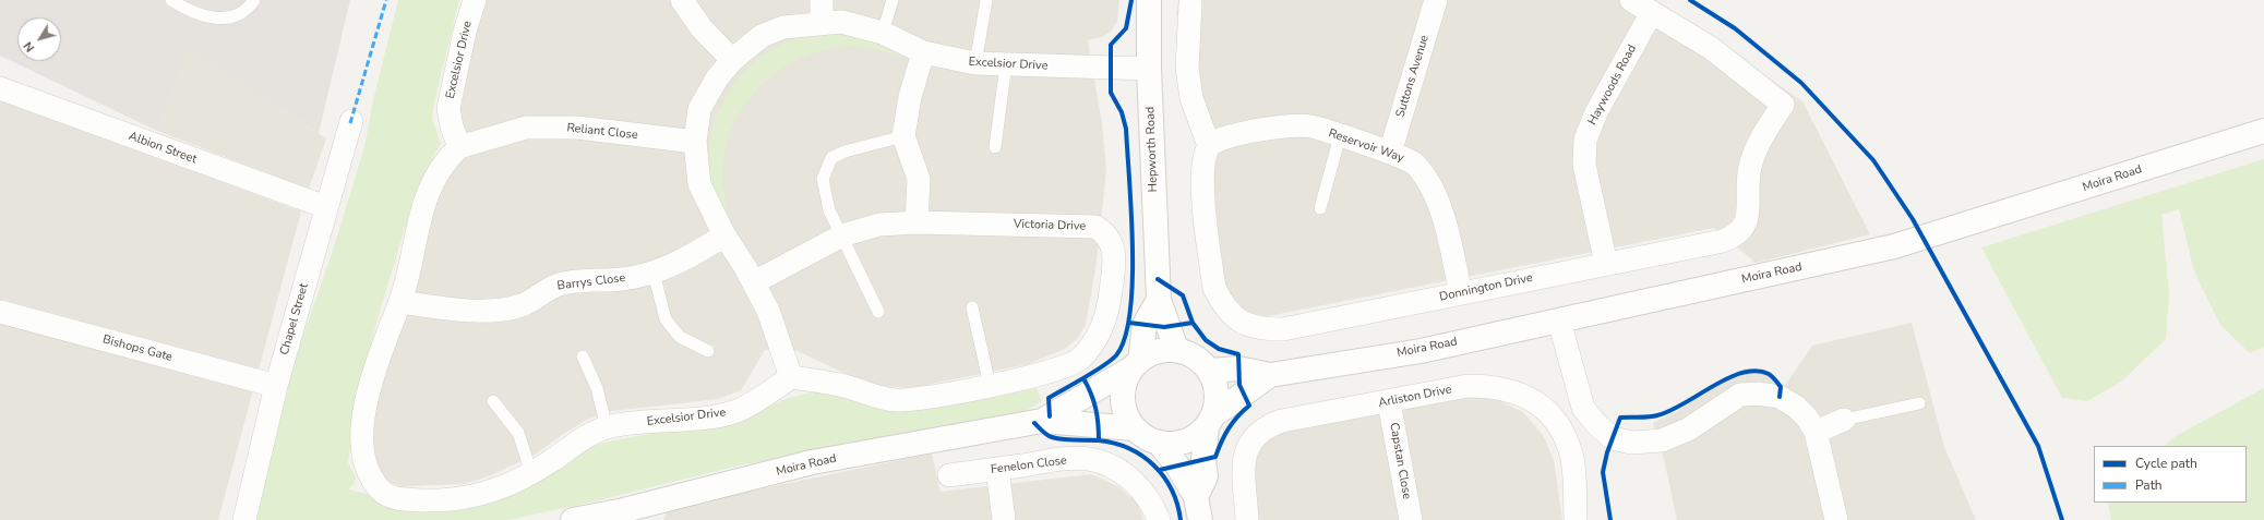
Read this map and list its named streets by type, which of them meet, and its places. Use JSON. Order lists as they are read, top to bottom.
{
  "streets": {
    "street": [
      "Excelsior Drive",
      "Suttons Avenue",
      "Haywoods Road",
      "Reliant Close",
      "Reservoir Way",
      "Albion Street",
      "Hepworth Road",
      "Moira Road",
      "Victoria Drive",
      "Barrys Close",
      "Donnington Drive",
      "Chapel Street",
      "Bishops Gate",
      "Arliston Drive",
      "Capstan Close",
      "Fenelon Close"
    ]
  },
  "crossings": [
    ["Excelsior Drive", "Reliant Close"],
    ["Excelsior Drive", "Hepworth Road"],
    ["Excelsior Drive", "Victoria Drive"],
    ["Excelsior Drive", "Barrys Close"],
    ["Suttons Avenue", "Reservoir Way"],
    ["Haywoods Road", "Donnington Drive"],
    ["Reservoir Way", "Donnington Drive"],
    ["Albion Street", "Chapel Street"],
    ["Hepworth Road", "Moira Road"],
    ["Chapel Street", "Bishops Gate"],
    ["Arliston Drive", "Capstan Close"]
  ],
  "legend": ["Cycle path", "Path"],
  "north": "bottom left"
}
